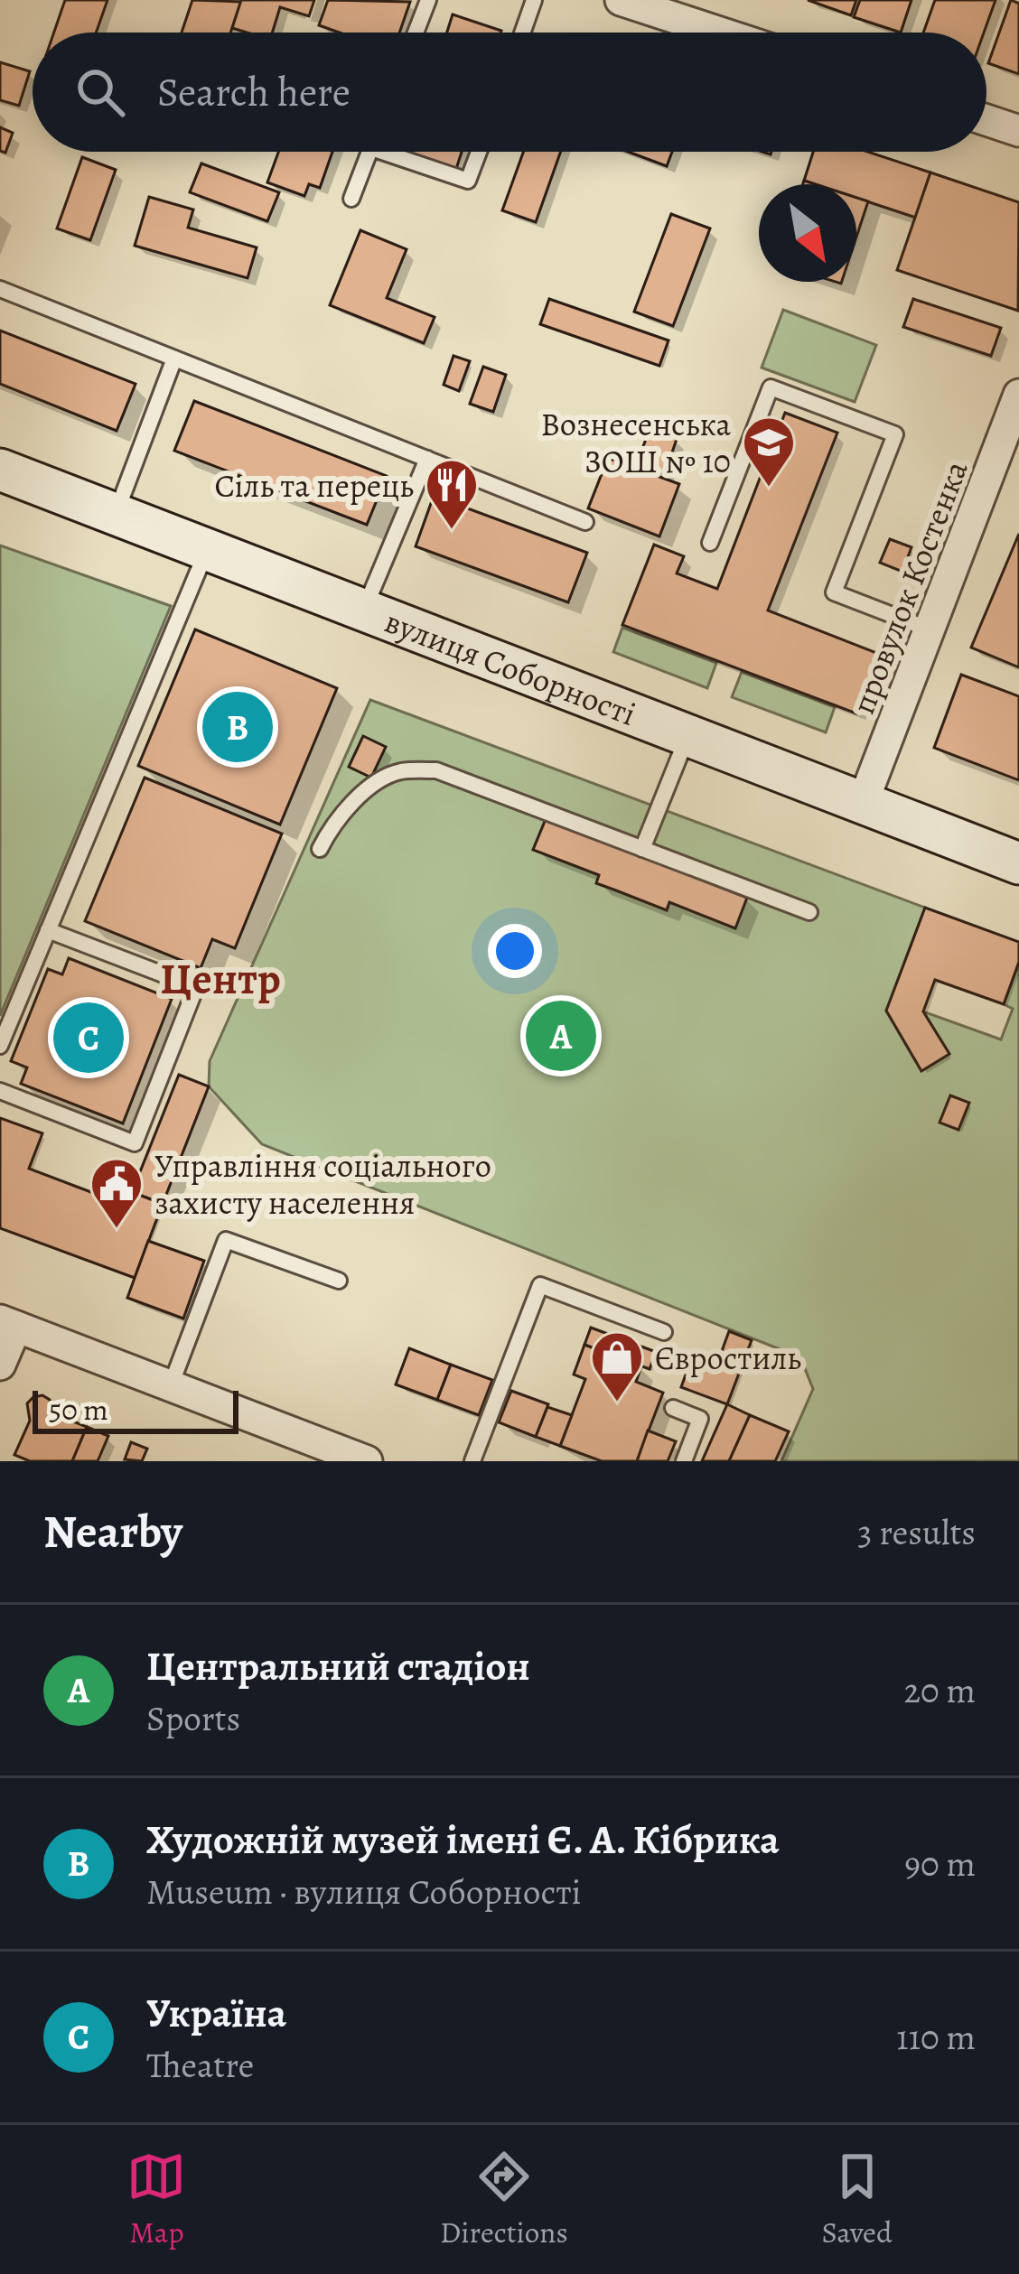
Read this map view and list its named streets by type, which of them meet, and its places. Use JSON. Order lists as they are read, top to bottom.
{
  "streets": {
    "main road": ["вулиця Соборності"],
    "street": ["провулок Костенка"]
  },
  "crossings": [
    ["провулок Костенка", "вулиця Соборності"]
  ],
  "districts": ["Центр"],
  "places": {
    "school or university": ["Вознесенська ЗОШ № 10"],
    "restaurant": ["Сіль та перець"],
    "public building": ["Управління соціального захисту населення"],
    "shop": ["Євростиль"]
  },
  "scale_bar": "50 m",
  "north": "bottom right",
  "page": {
    "search": "Search here",
    "pins": ["B", "A", "C"],
    "scale": "50 m",
    "heading": ["Nearby", "3 results"],
    "list": [
      {
        "mark": "A",
        "name": "Центральний стадіон",
        "note": "Sports",
        "value": "20 m"
      },
      {
        "mark": "B",
        "name": "Художній музей імені Є. А. Кібрика",
        "note": "Museum · вулиця Соборності",
        "value": "90 m"
      },
      {
        "mark": "C",
        "name": "Україна",
        "note": "Theatre",
        "value": "110 m"
      }
    ],
    "nav": ["Map", "Directions", "Saved"]
  }
}
